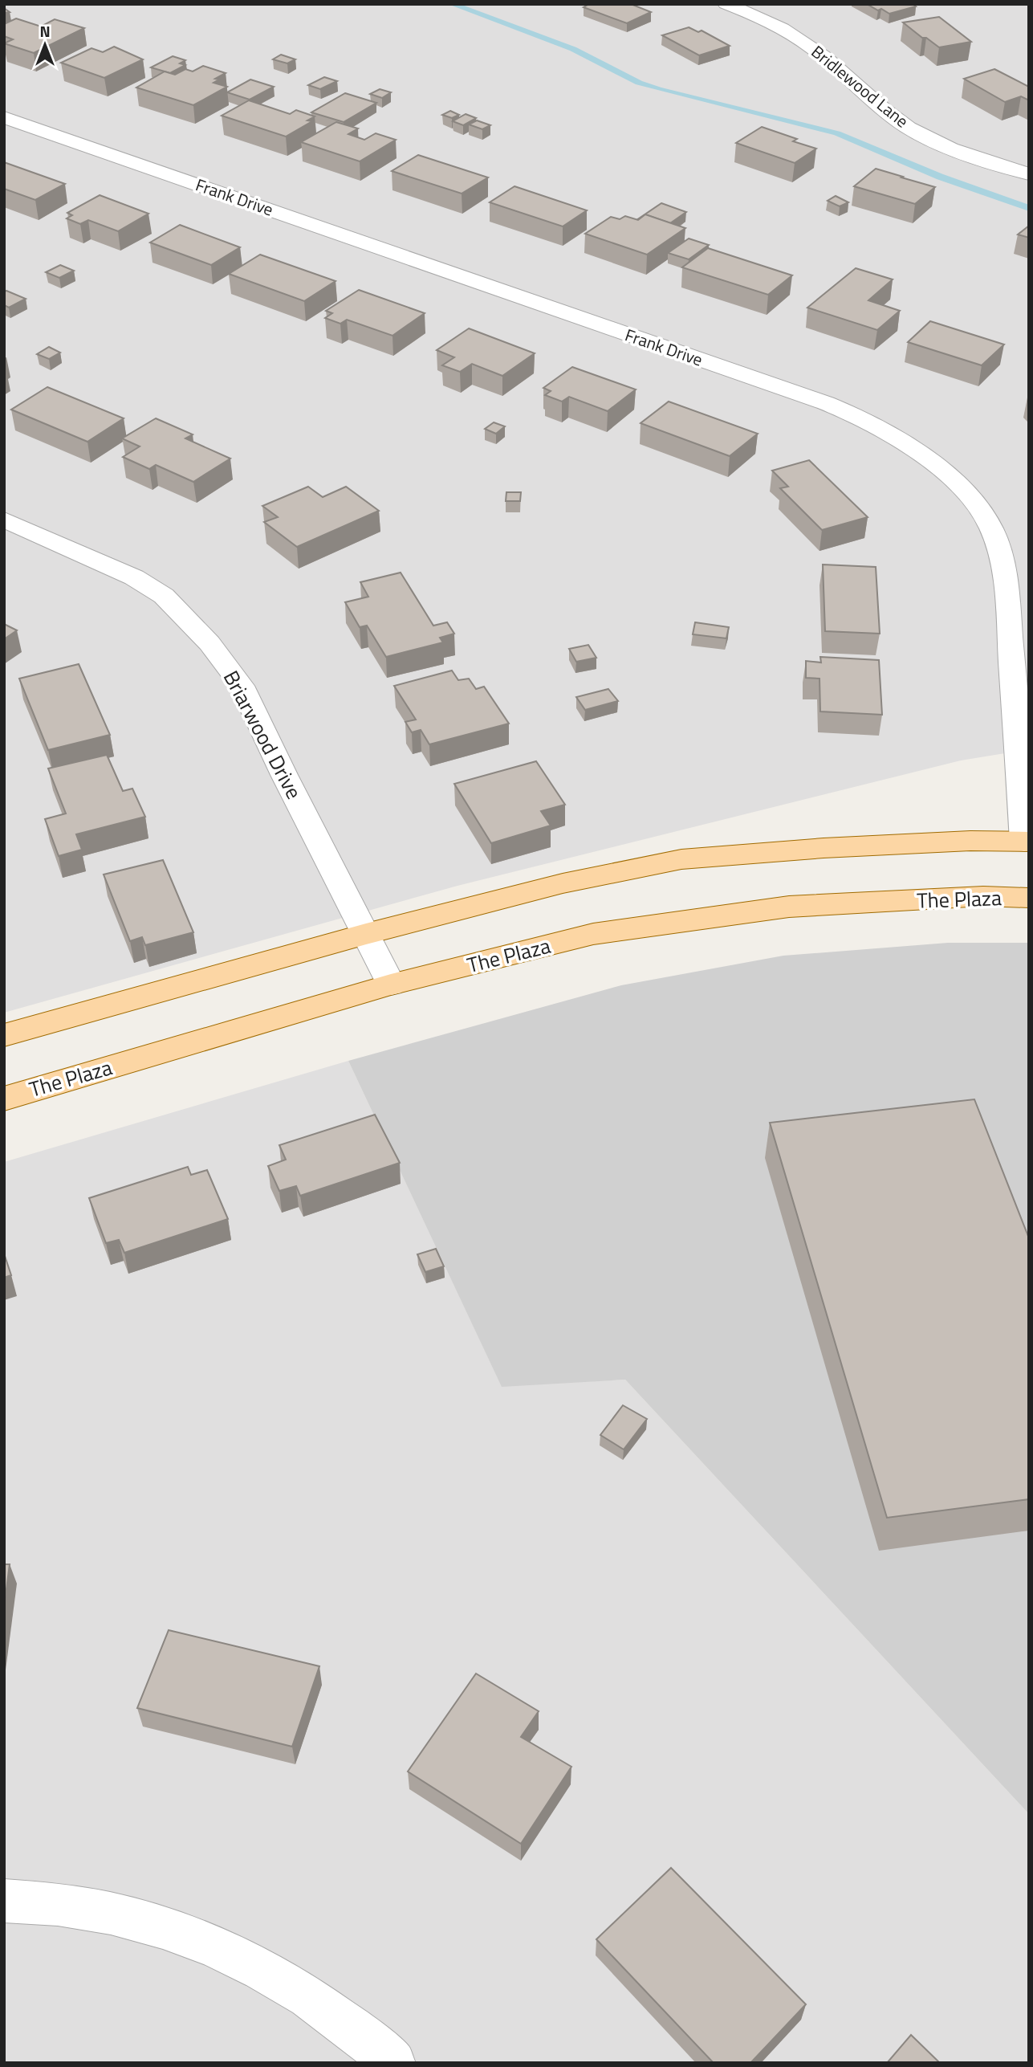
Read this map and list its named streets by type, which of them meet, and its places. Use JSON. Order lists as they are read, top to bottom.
{
  "streets": {
    "main road": ["The Plaza"],
    "street": ["Bridlewood Lane", "Frank Drive", "Briarwood Drive"]
  },
  "crossings": [
    ["Briarwood Drive", "The Plaza"]
  ],
  "north": "top"
}
